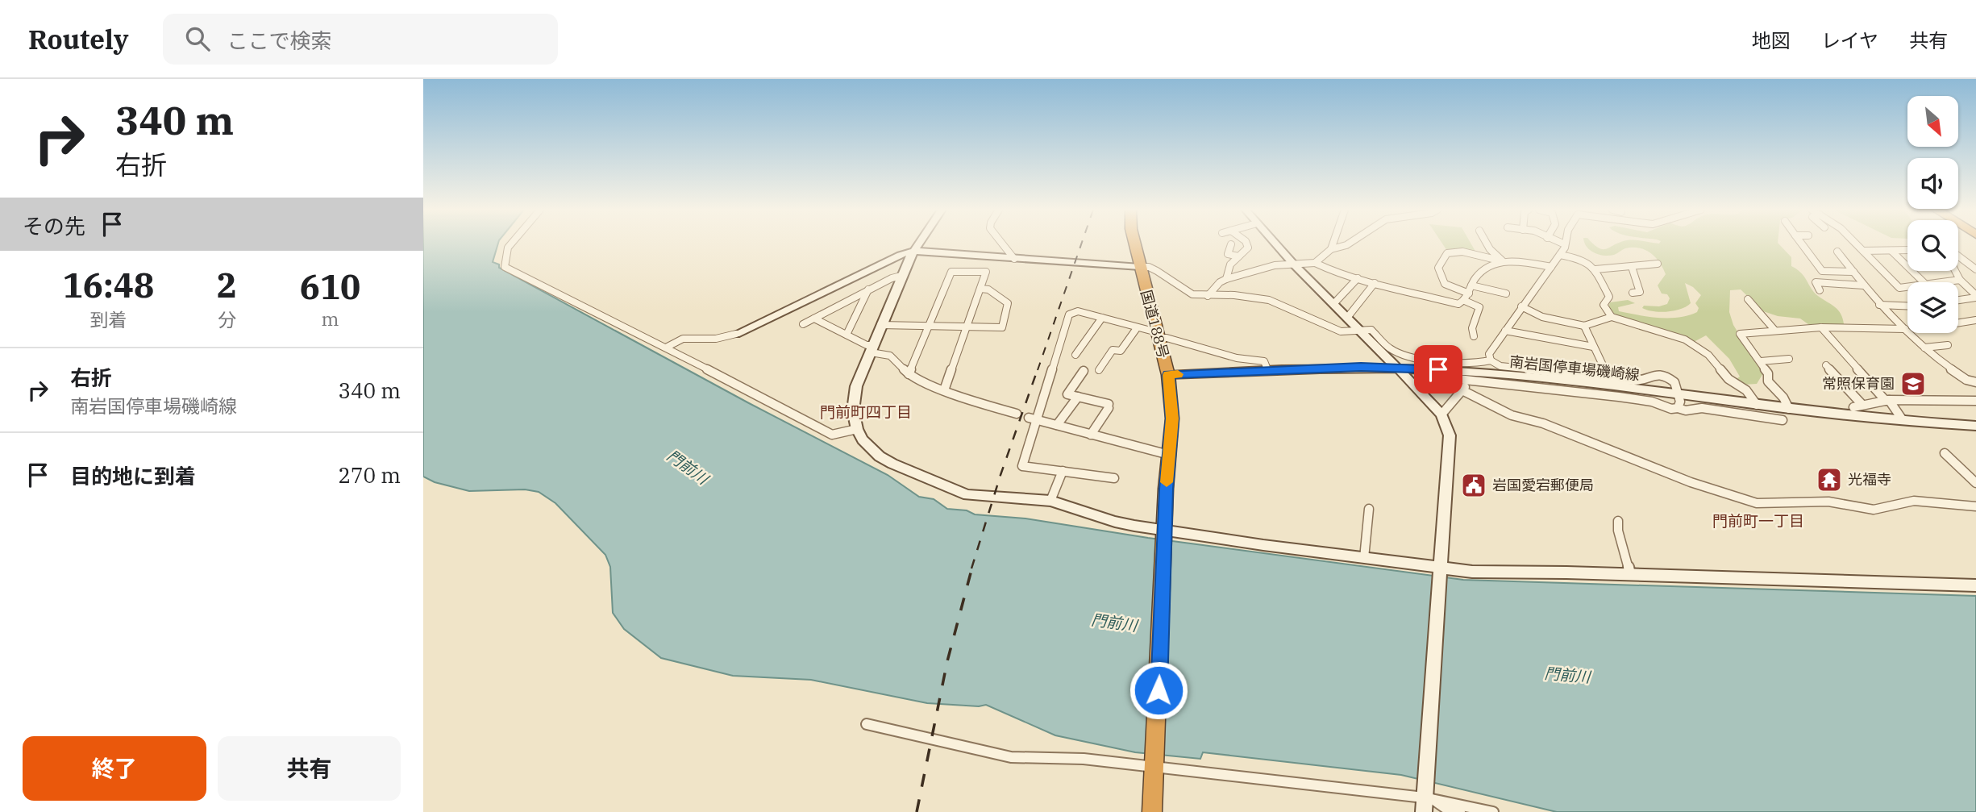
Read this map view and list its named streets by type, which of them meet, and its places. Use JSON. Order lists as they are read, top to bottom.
{
  "streets": {
    "highway": ["国道188号"],
    "street": ["南岩国停車場磯崎線"]
  },
  "crossings": [
    ["国道188号", "南岩国停車場磯崎線"]
  ],
  "districts": ["門前町四丁目", "門前町一丁目"],
  "water": ["門前川"],
  "places": {
    "school or university": ["常照保育園"],
    "temple": ["光福寺"],
    "public building": ["岩国愛宕郵便局"]
  },
  "north": "bottom right",
  "page": {
    "header": "Routely",
    "search": "ここで検索",
    "nav": ["地図", "レイヤ", "共有"],
    "turn": ["340 m", "右折"],
    "then": "その先",
    "eta": [
      "16:48",
      "到着",
      "2",
      "分",
      "610",
      "m"
    ],
    "list": [
      {
        "name": "右折",
        "note": "南岩国停車場磯崎線",
        "value": "340 m"
      },
      {
        "name": "目的地に到着",
        "value": "270 m"
      }
    ],
    "buttons": ["終了", "共有"]
  }
}
